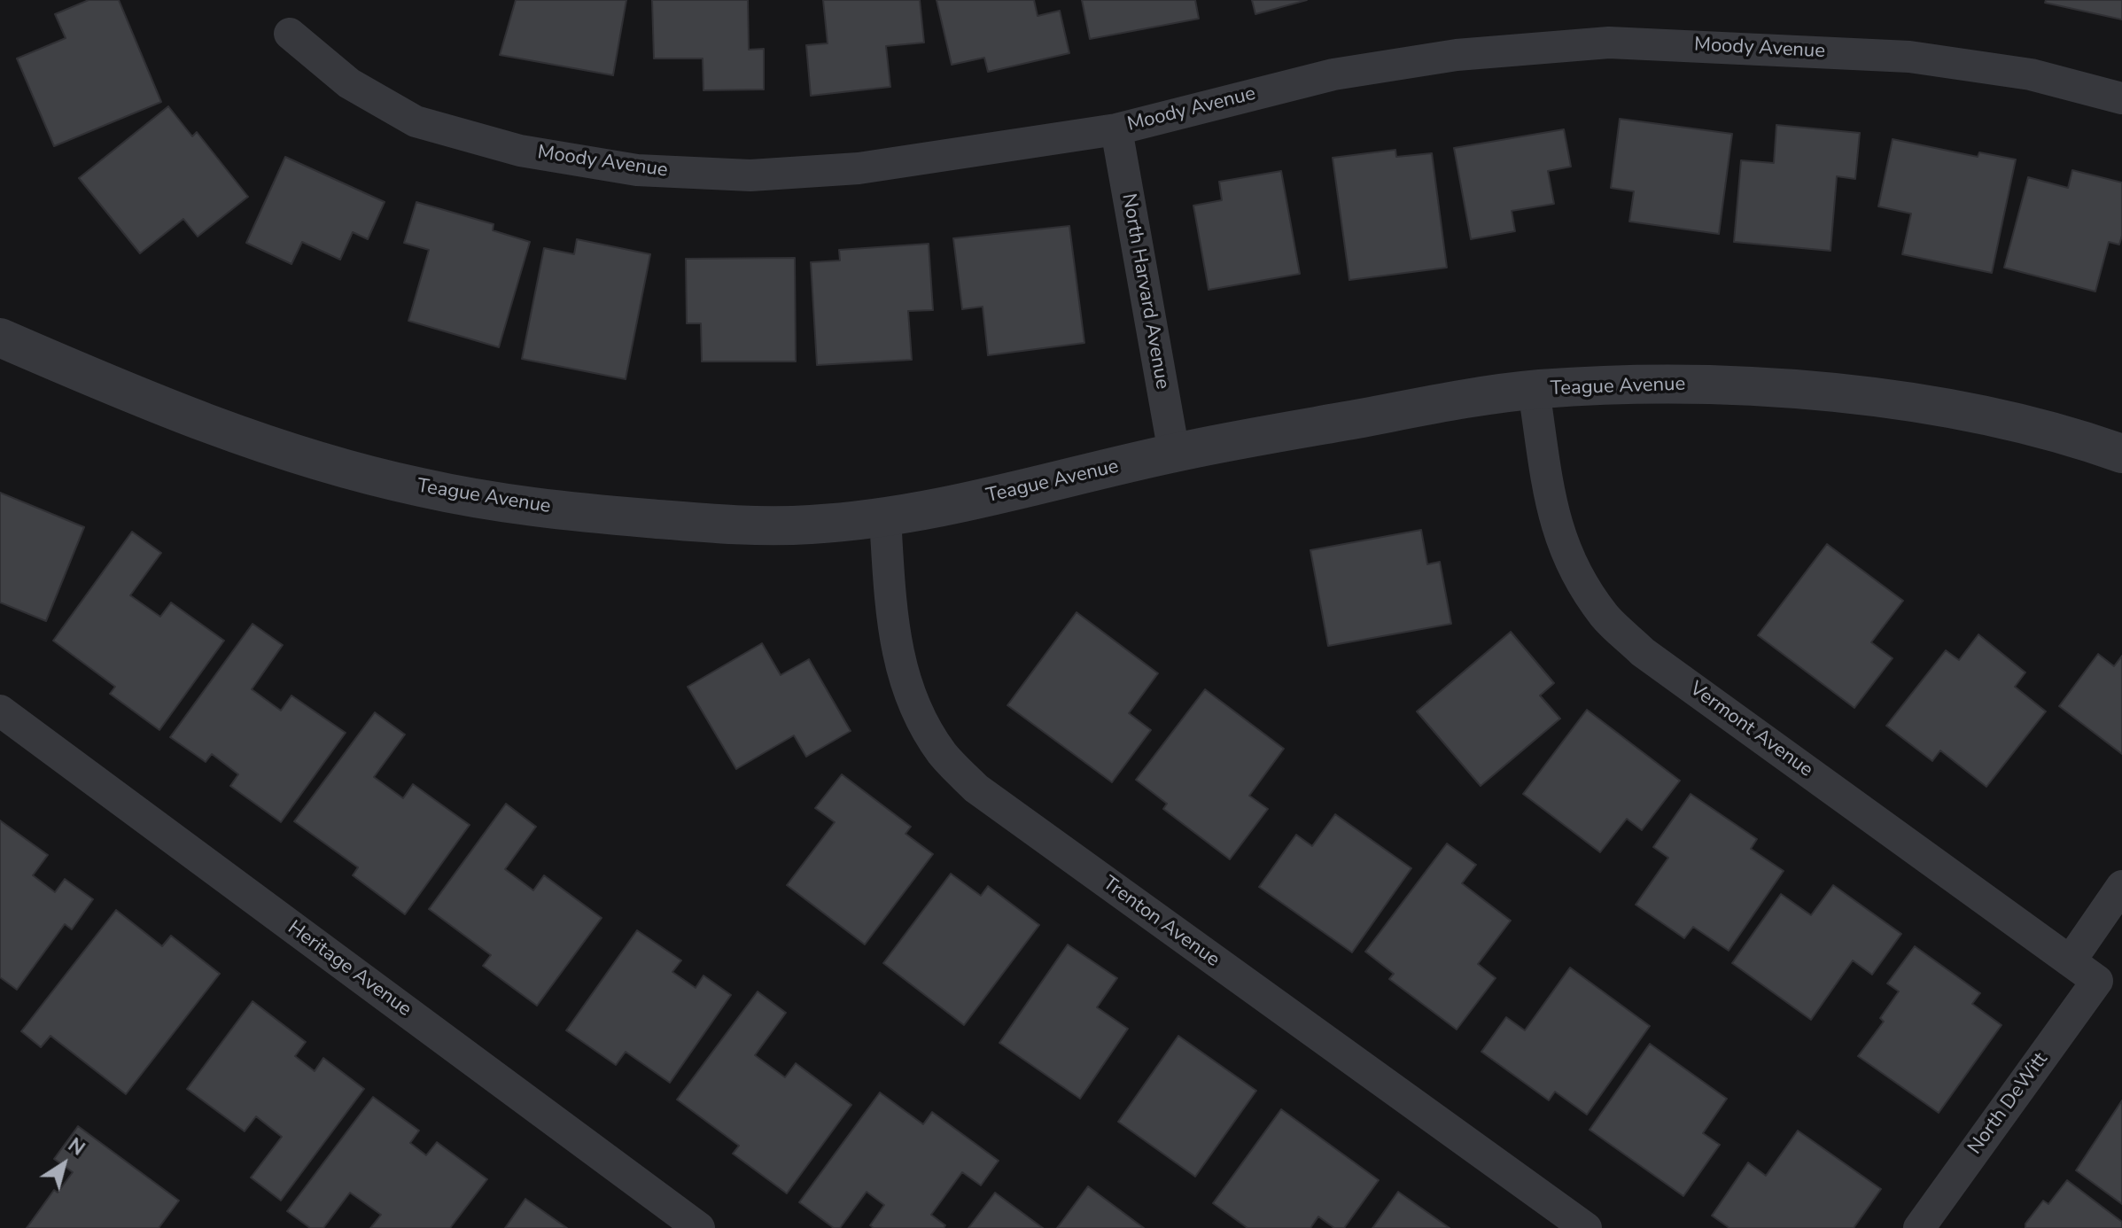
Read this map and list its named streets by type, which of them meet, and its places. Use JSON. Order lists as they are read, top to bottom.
{
  "streets": {
    "street": [
      "Moody Avenue",
      "North Harvard Avenue",
      "Teague Avenue",
      "Vermont Avenue",
      "Trenton Avenue",
      "Heritage Avenue",
      "North DeWitt"
    ]
  },
  "crossings": [
    ["Moody Avenue", "North Harvard Avenue"],
    ["North Harvard Avenue", "Teague Avenue"],
    ["Teague Avenue", "Vermont Avenue"],
    ["Teague Avenue", "Trenton Avenue"],
    ["Vermont Avenue", "North DeWitt"]
  ],
  "north": "top right"
}
